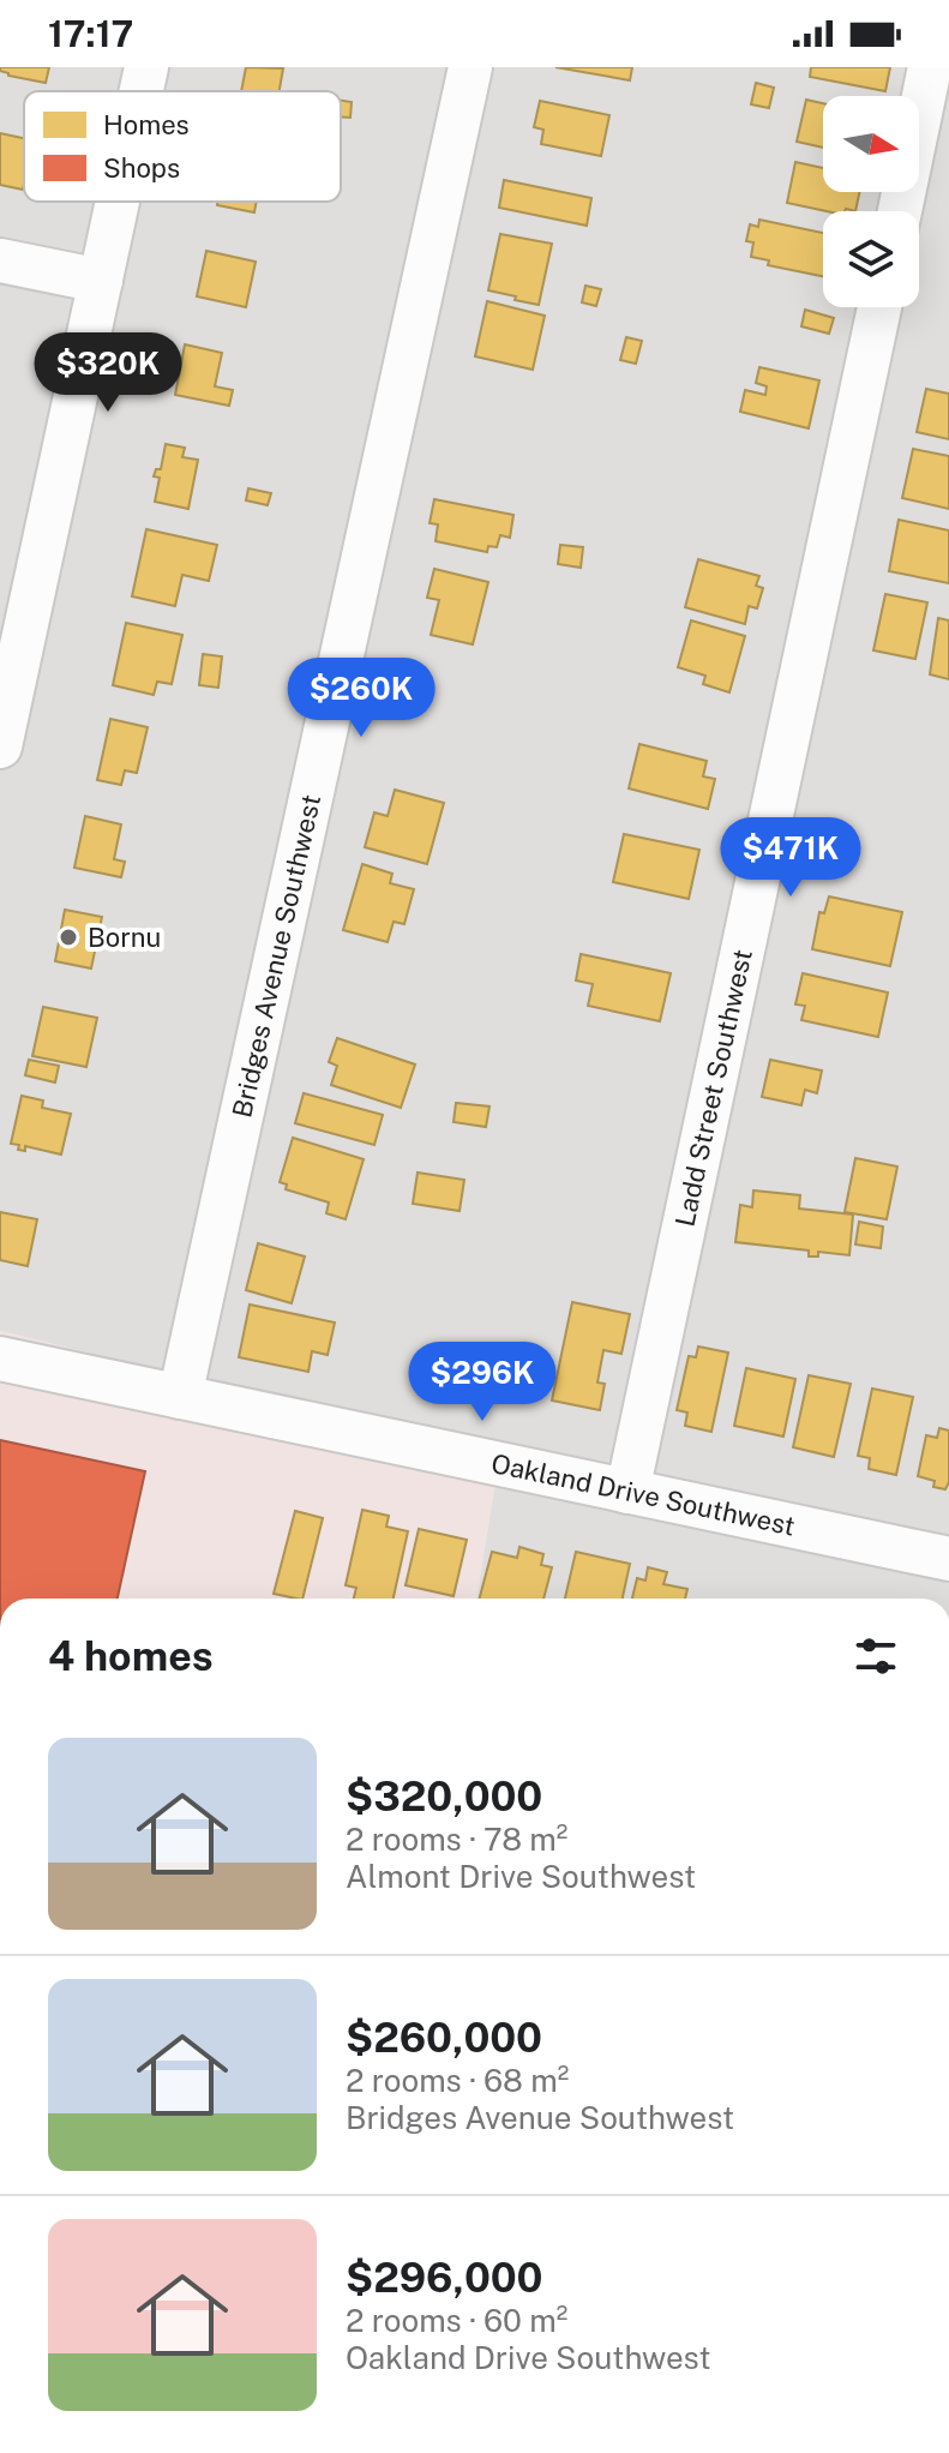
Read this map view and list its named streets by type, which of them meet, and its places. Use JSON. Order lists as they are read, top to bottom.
{
  "streets": {
    "street": ["Bridges Avenue Southwest", "Ladd Street Southwest", "Oakland Drive Southwest"]
  },
  "crossings": [
    ["Bridges Avenue Southwest", "Oakland Drive Southwest"],
    ["Ladd Street Southwest", "Oakland Drive Southwest"]
  ],
  "places": ["Bornu"],
  "legend": ["Homes", "Shops"],
  "north": "right",
  "page": {
    "status": "17:17",
    "price": [
      "$320K",
      "$260K",
      "$471K",
      "$296K"
    ],
    "heading": "4 homes",
    "list": [
      {
        "name": "$320,000",
        "note": "2 rooms · 78 m² · Almont Drive Southwest"
      },
      {
        "name": "$260,000",
        "note": "2 rooms · 68 m² · Bridges Avenue Southwest"
      },
      {
        "name": "$296,000",
        "note": "2 rooms · 60 m² · Oakland Drive Southwest"
      }
    ]
  }
}
